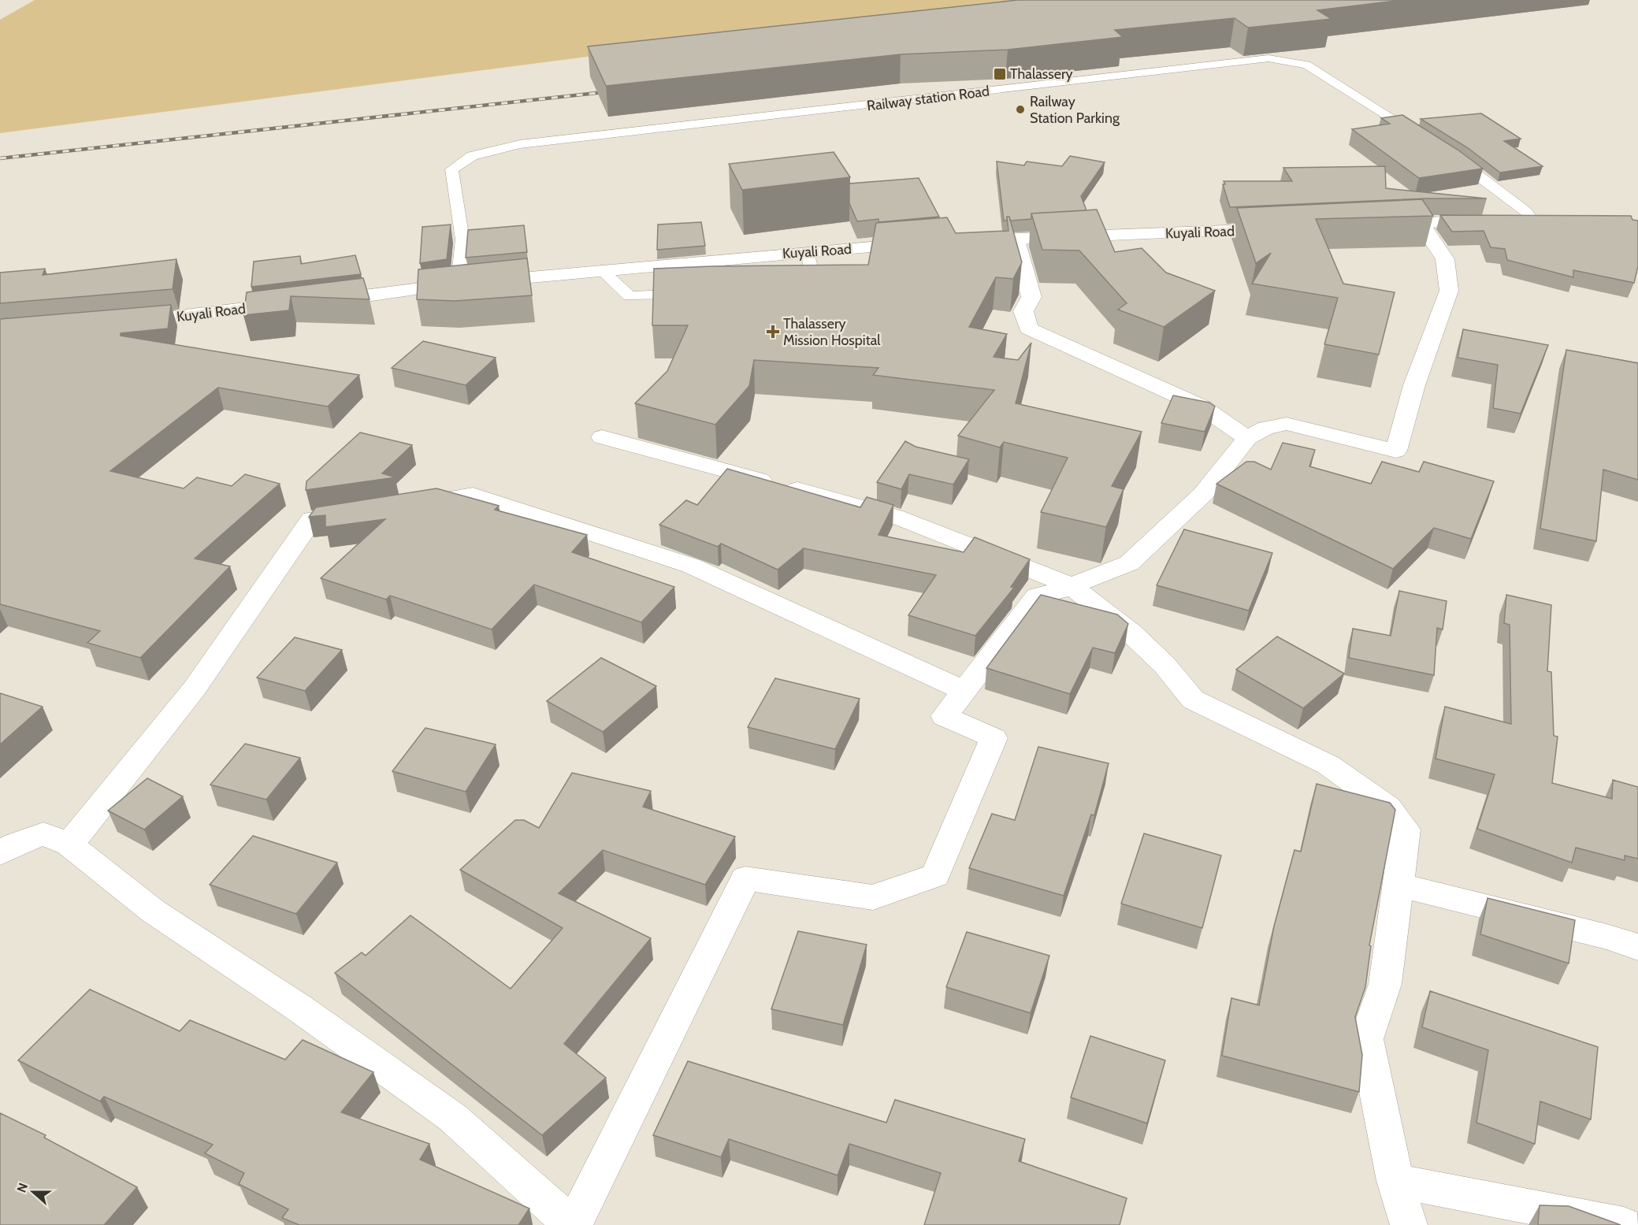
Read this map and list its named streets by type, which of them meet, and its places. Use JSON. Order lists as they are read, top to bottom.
{
  "streets": {
    "street": ["Kuyali Road"],
    "lane": ["Railway station Road"]
  },
  "crossings": [
    ["Railway station Road", "Kuyali Road"]
  ],
  "places": {
    "transit": ["Thalassery"],
    "other": ["Railway Station Parking"],
    "health": ["Thalassery Mission Hospital"]
  },
  "north": "left"
}
